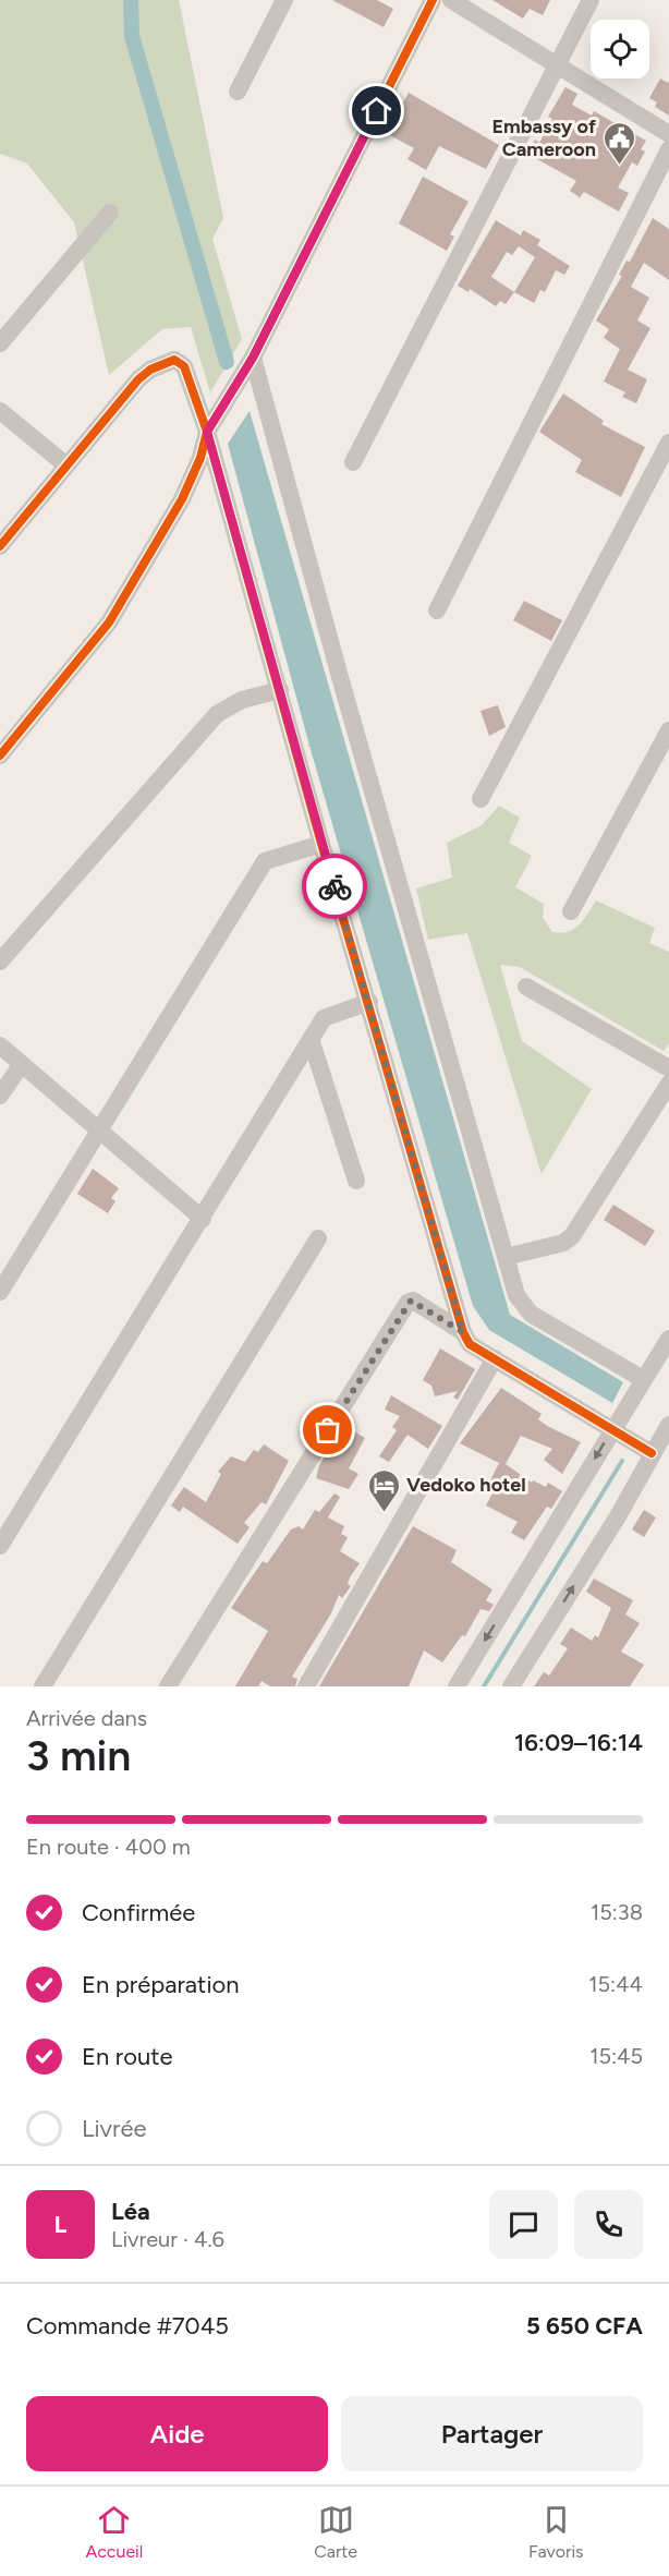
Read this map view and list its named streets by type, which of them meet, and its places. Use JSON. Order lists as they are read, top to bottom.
{
  "places": {
    "public building": ["Embassy of Cameroon"],
    "hotel": ["Vedoko hotel"]
  },
  "page": {
    "heading": ["3 min", "Arrivée dans", "16:09–16:14"],
    "panel": [
      "Léa",
      "Livreur · 4.6",
      "Commande #7045",
      "5 650 CFA"
    ],
    "bar": "En route · 400 m",
    "list": [
      ["Confirmée", "15:38"],
      ["En préparation", "15:44"],
      ["En route", "15:45"],
      "Livrée"
    ],
    "round": "L",
    "buttons": ["Aide", "Partager"],
    "tabs": ["Accueil", "Carte", "Favoris"]
  }
}
